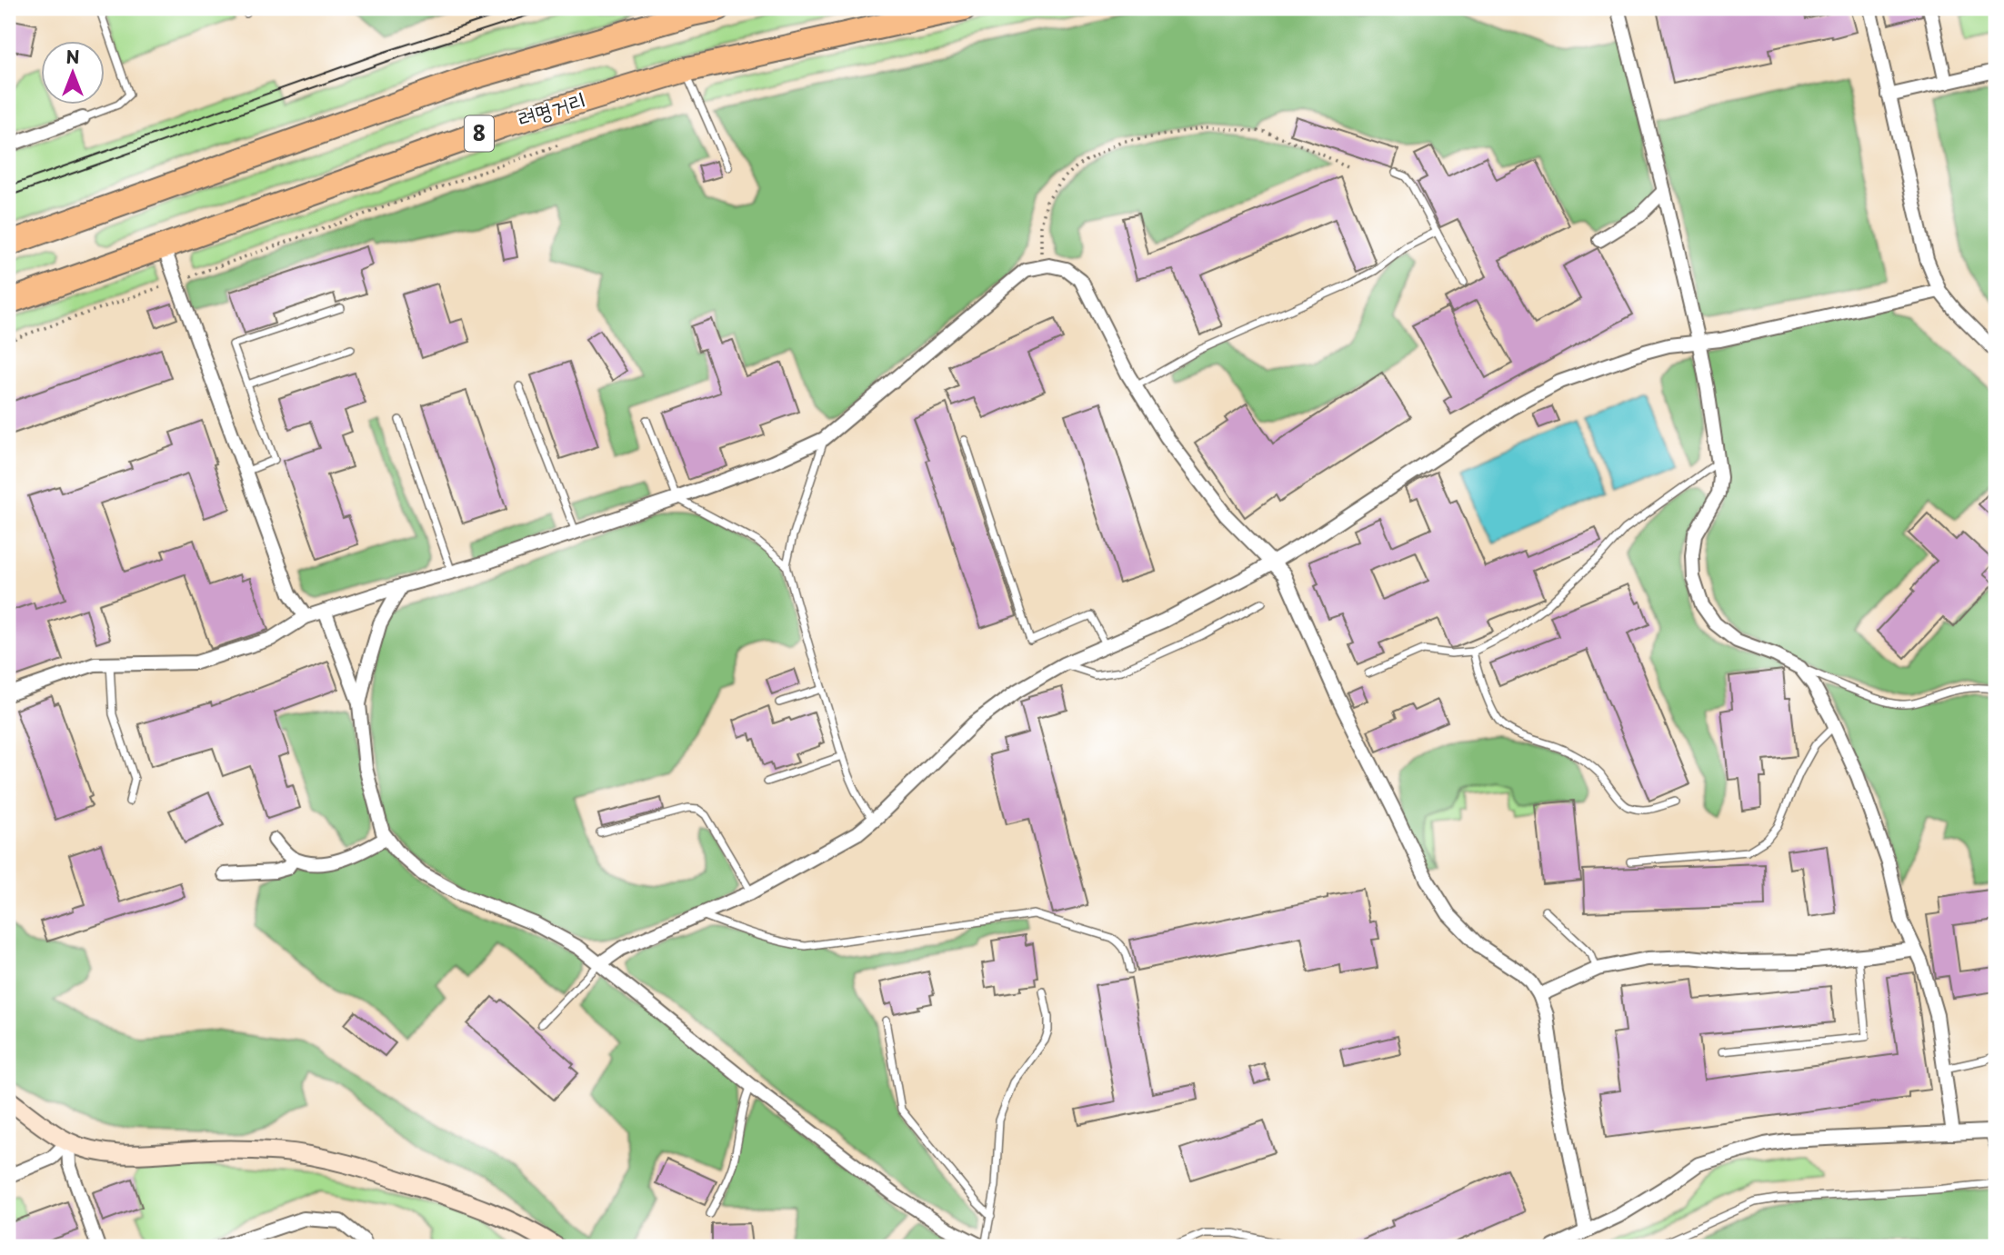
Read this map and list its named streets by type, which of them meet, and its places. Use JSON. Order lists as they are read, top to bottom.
{
  "streets": {
    "highway": ["려명거리", "8"]
  },
  "north": "top"
}
